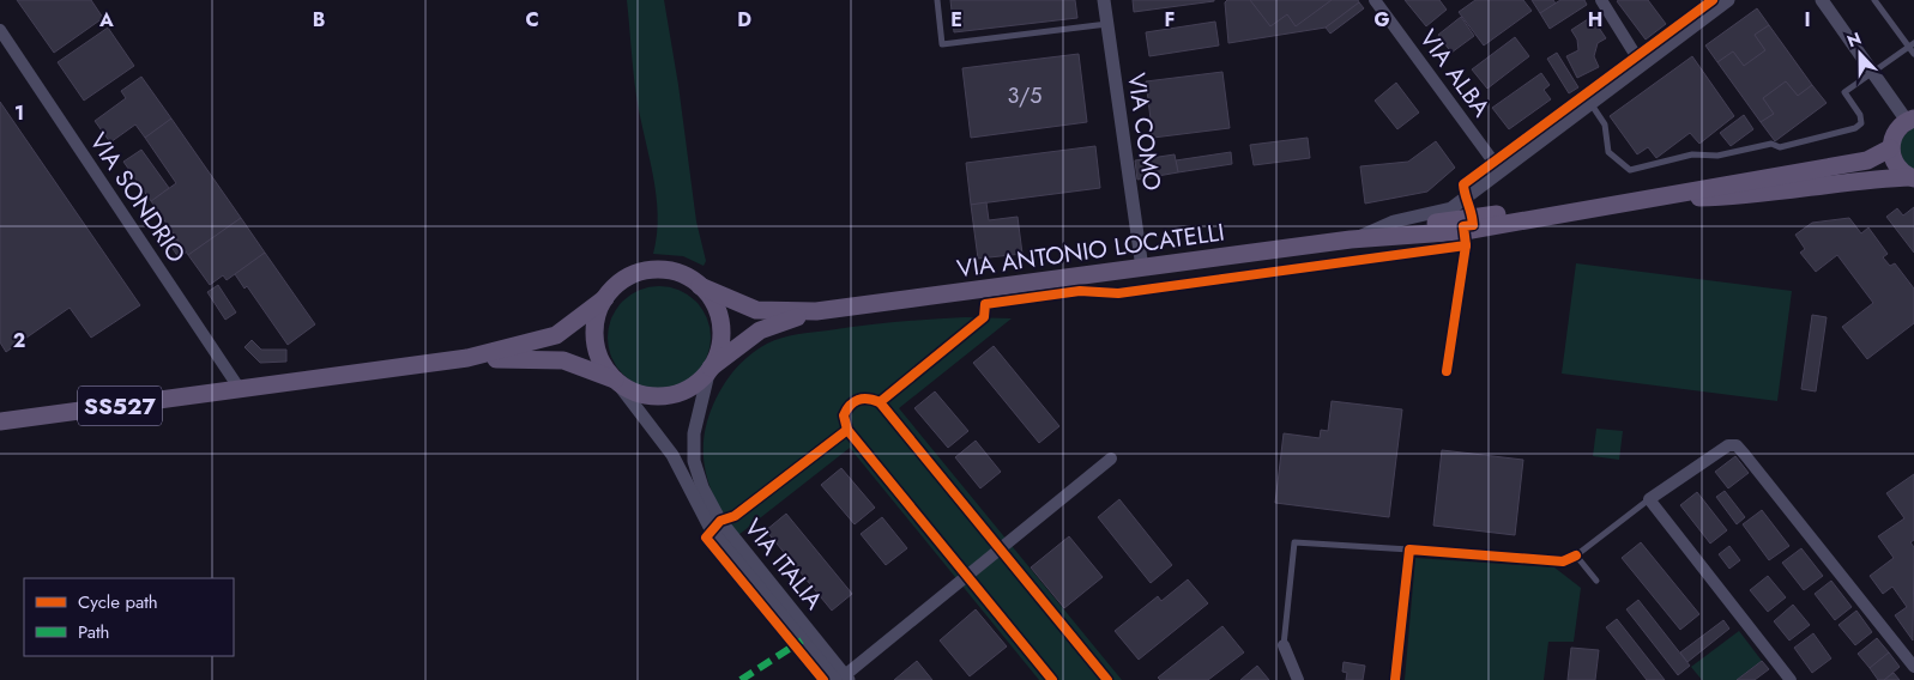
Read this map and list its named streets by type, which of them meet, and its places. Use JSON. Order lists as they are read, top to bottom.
{
  "streets": {
    "main road": ["VIA ANTONIO LOCATELLI", "SS527"],
    "street": [
      "VIA ALBA",
      "VIA COMO",
      "VIA SONDRIO",
      "VIA ITALIA"
    ]
  },
  "crossings": [
    ["VIA COMO", "VIA ANTONIO LOCATELLI"],
    ["VIA SONDRIO", "SS527"],
    ["VIA ANTONIO LOCATELLI", "VIA ITALIA"]
  ],
  "house_numbers": ["3/5"],
  "legend": ["Cycle path", "Path"],
  "north": "top",
  "grid": {
    "columns": [
      "A",
      "B",
      "C",
      "D",
      "E",
      "F",
      "G",
      "H",
      "I"
    ],
    "rows": ["1", "2"]
  }
}
